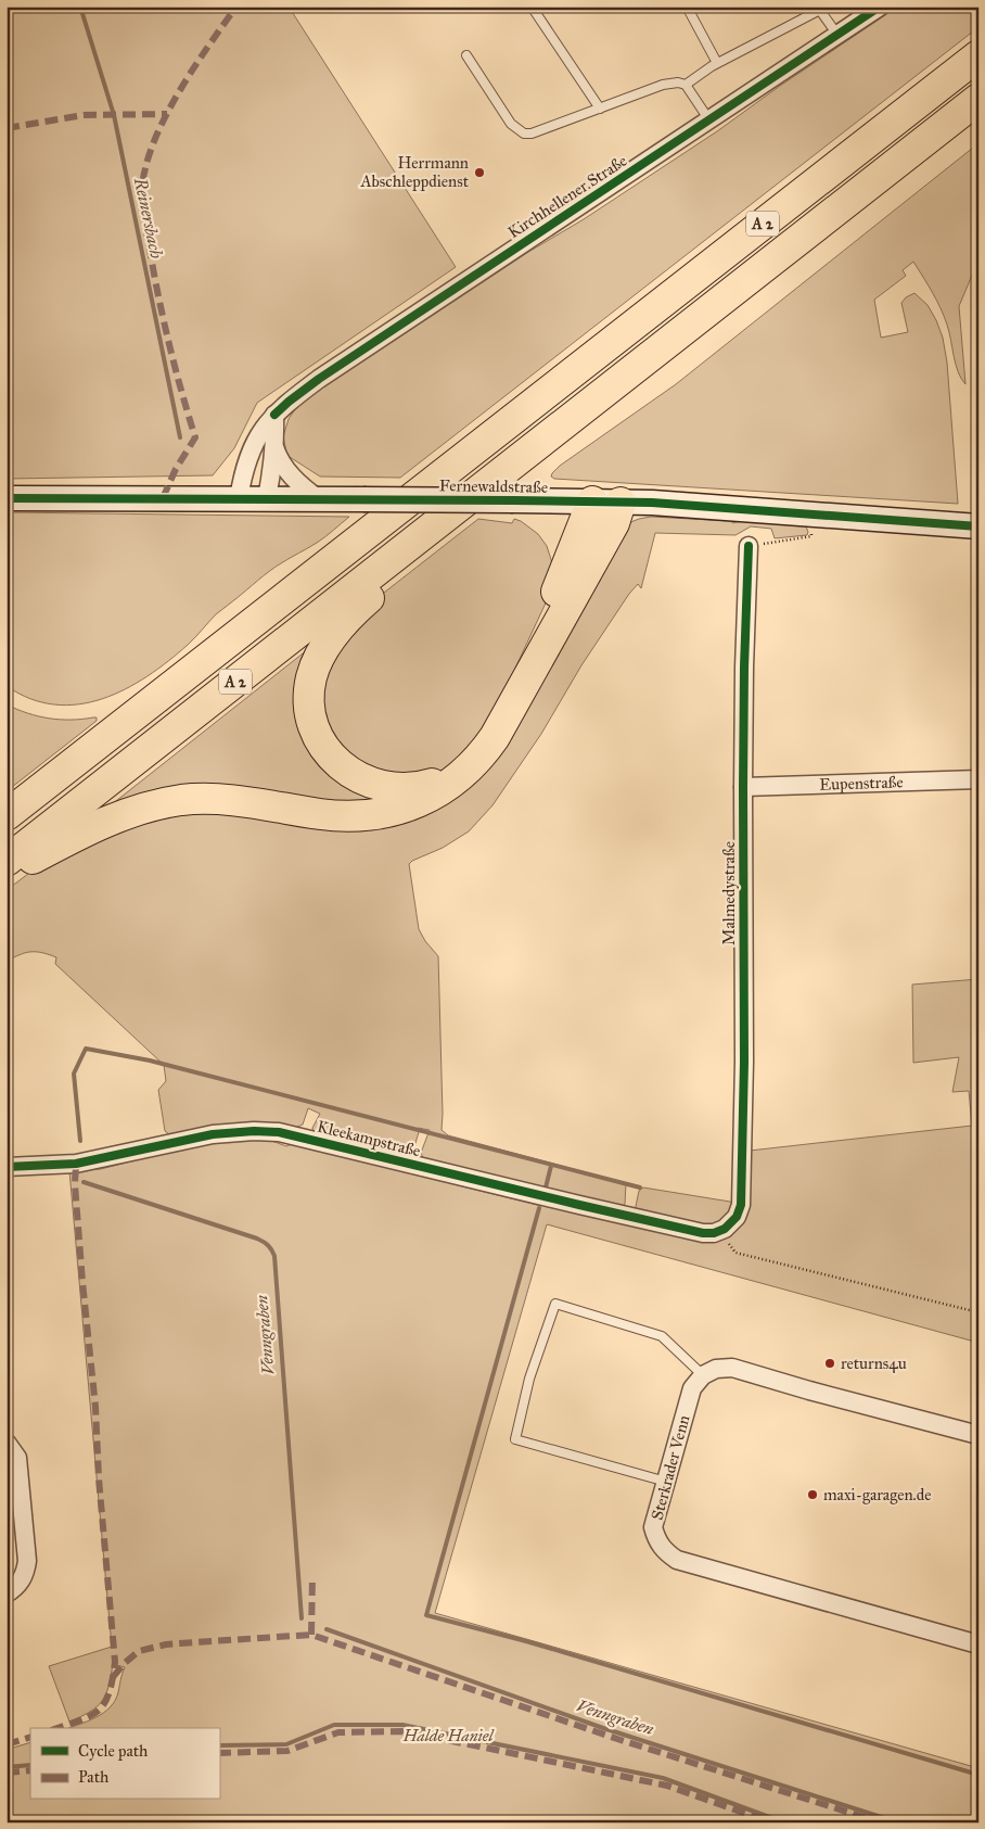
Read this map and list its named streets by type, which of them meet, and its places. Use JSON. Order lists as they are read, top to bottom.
{
  "streets": {
    "highway": ["A 2"],
    "main road": ["Fernewaldstraße"],
    "street": [
      "Kirchhellener Straße",
      "Eupenstraße",
      "Malmedystraße",
      "Kleekampstraße",
      "Sterkrader Venn"
    ]
  },
  "crossings": [
    ["Kirchhellener Straße", "Fernewaldstraße"],
    ["Eupenstraße", "Malmedystraße"],
    ["Malmedystraße", "Kleekampstraße"]
  ],
  "water": ["Reinersbach", "Venngraben"],
  "parks": ["Halde Haniel"],
  "places": ["Herrmann Abschleppdienst", "returns4u", "maxi-garagen.de"],
  "legend": ["Cycle path", "Path"]
}
